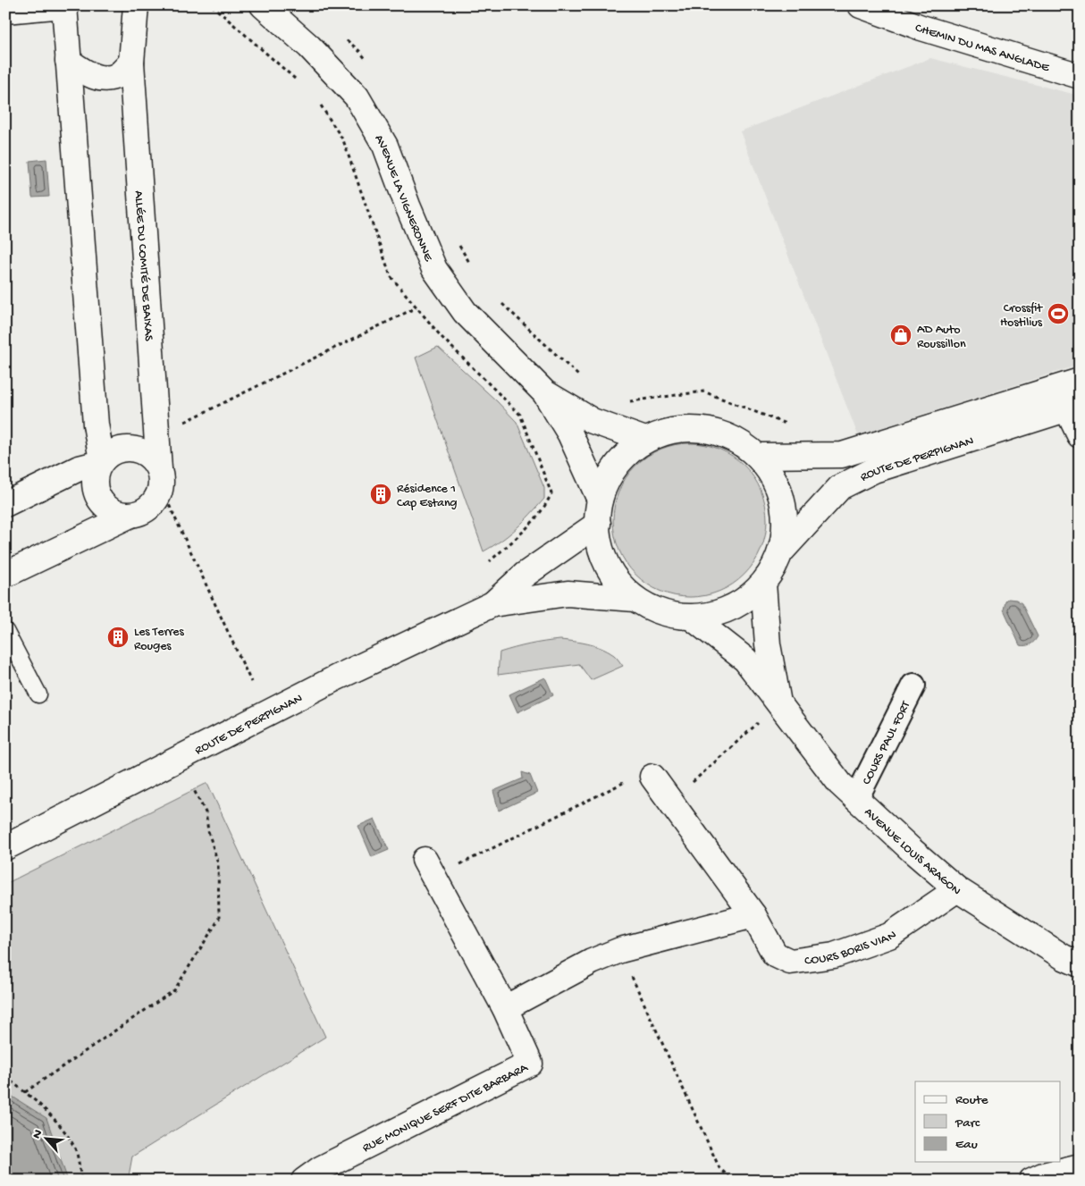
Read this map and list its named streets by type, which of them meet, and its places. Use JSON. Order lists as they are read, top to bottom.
{
  "streets": {
    "street": [
      "CHEMIN DU MAS ANGLADE",
      "AVENUE LA VIGNERONNE",
      "ALLÉE DU COMITÉ DE BAIXAS",
      "ROUTE DE PERPIGNAN",
      "COURS PAUL FORT",
      "AVENUE LOUIS ARAGON",
      "COURS BORIS VIAN",
      "RUE MONIQUE SERF DITE BARBARA"
    ]
  },
  "crossings": [
    ["COURS PAUL FORT", "AVENUE LOUIS ARAGON"],
    ["AVENUE LOUIS ARAGON", "COURS BORIS VIAN"]
  ],
  "places": {
    "sports": ["Crossfit Hostilius"],
    "shop": ["AD Auto Roussillon"],
    "building": ["Résidence 1 Cap Estang", "Les Terres Rouges"]
  },
  "legend": ["Route", "Parc", "Eau"],
  "north": "top left"
}
